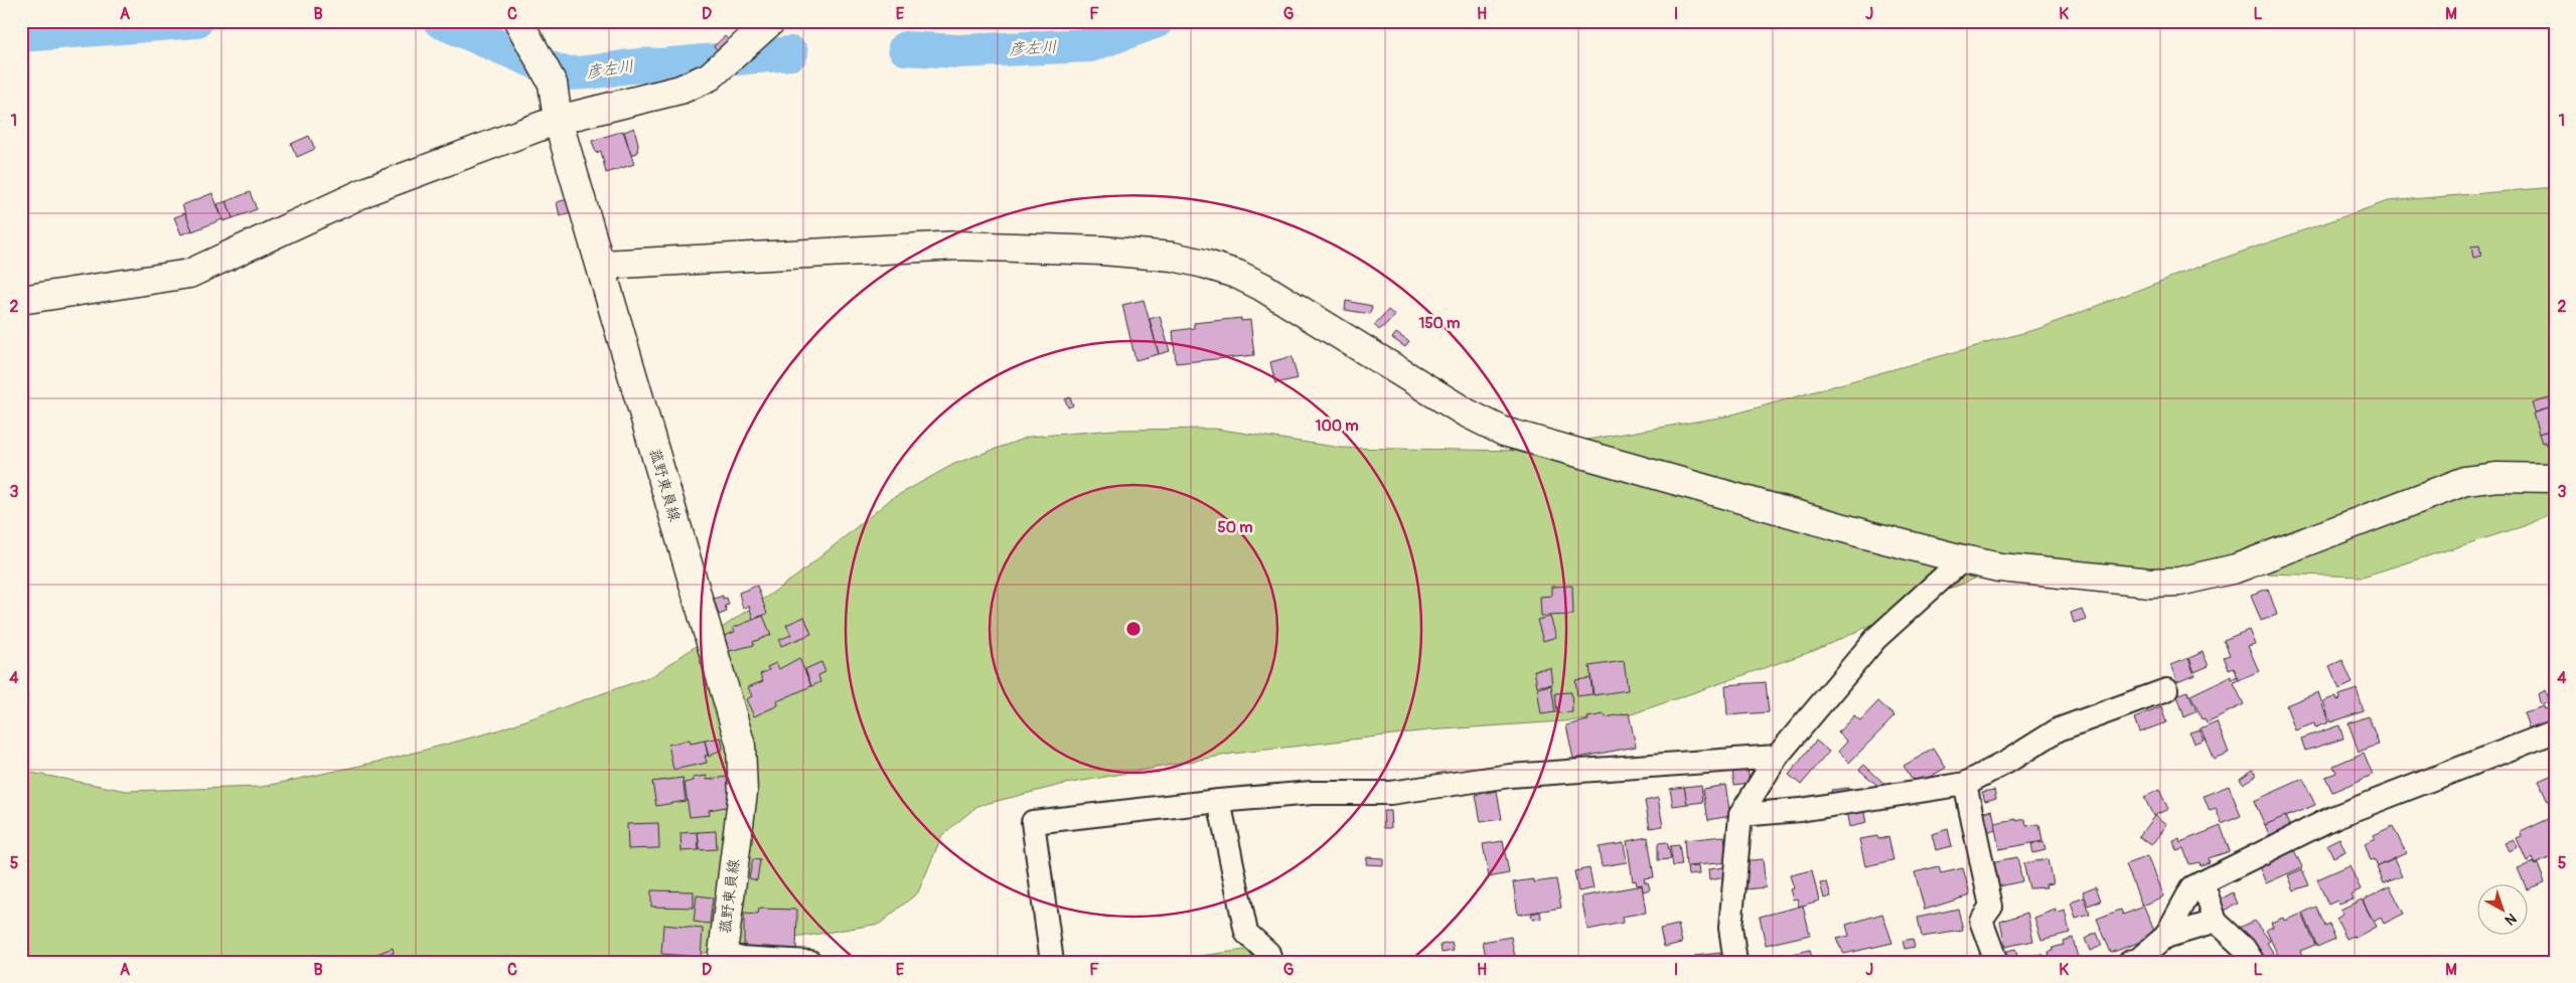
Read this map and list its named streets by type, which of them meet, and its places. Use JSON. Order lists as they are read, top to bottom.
{
  "streets": {
    "street": ["菰野東員線"]
  },
  "water": ["彦左川"],
  "north": "bottom right",
  "grid": {
    "columns": [
      "A",
      "B",
      "C",
      "D",
      "E",
      "F",
      "G",
      "H",
      "I",
      "J",
      "K",
      "L",
      "M"
    ],
    "rows": [
      "1",
      "2",
      "3",
      "4",
      "5"
    ]
  },
  "rings": ["150 m", "100 m", "50 m"]
}
